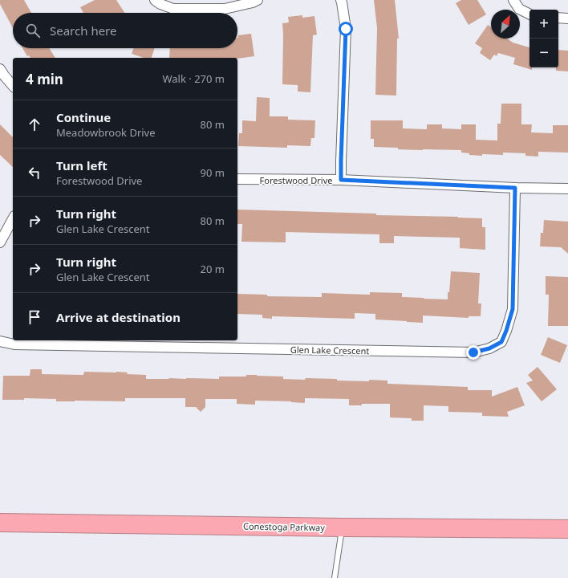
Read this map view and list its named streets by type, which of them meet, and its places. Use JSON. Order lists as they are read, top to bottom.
{
  "streets": {
    "highway": ["Conestoga Parkway"],
    "street": ["Forestwood Drive", "Glen Lake Crescent"]
  },
  "crossings": [
    ["Forestwood Drive", "Glen Lake Crescent"]
  ],
  "north": "top right",
  "page": {
    "map_buttons": ["+", "−"],
    "search": "Search here",
    "heading": ["4 min", "Walk · 270 m"],
    "list": [
      ["Continue", "Meadowbrook Drive", "80 m"],
      ["Turn left", "Forestwood Drive", "90 m"],
      ["Turn right", "Glen Lake Crescent", "80 m"],
      ["Turn right", "Glen Lake Crescent", "20 m"],
      "Arrive at destination"
    ]
  }
}
